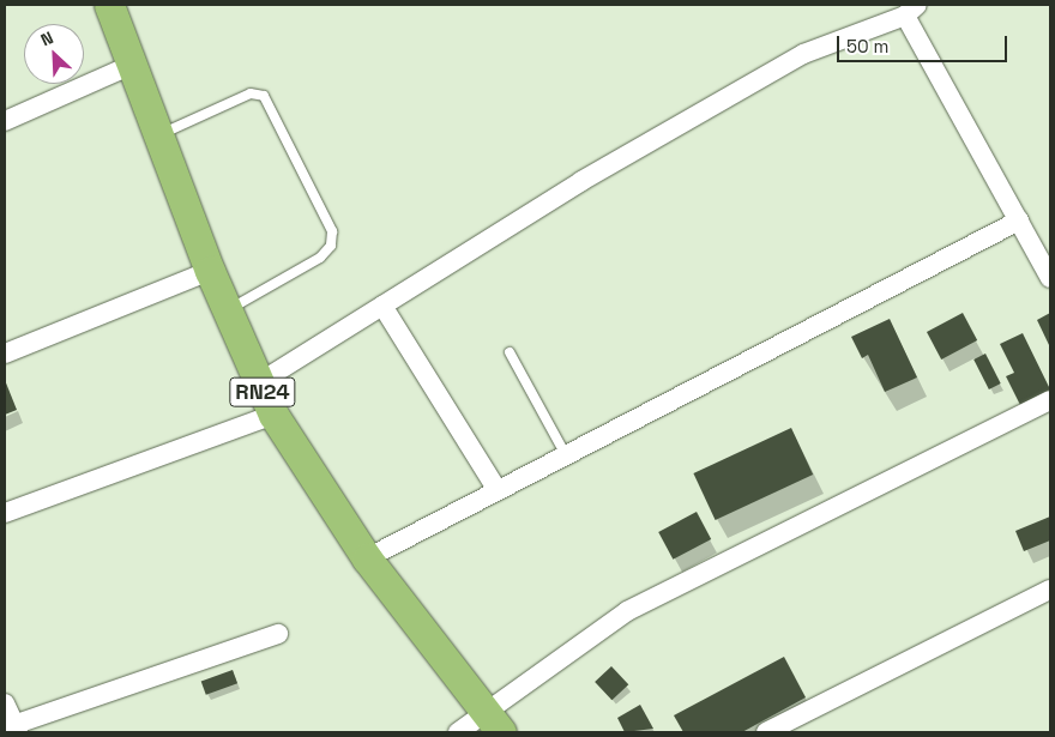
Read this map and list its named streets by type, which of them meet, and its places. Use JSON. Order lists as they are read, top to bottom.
{
  "streets": {
    "main road": ["RN24"]
  },
  "scale_bar": "50 m",
  "north": "top left"
}
